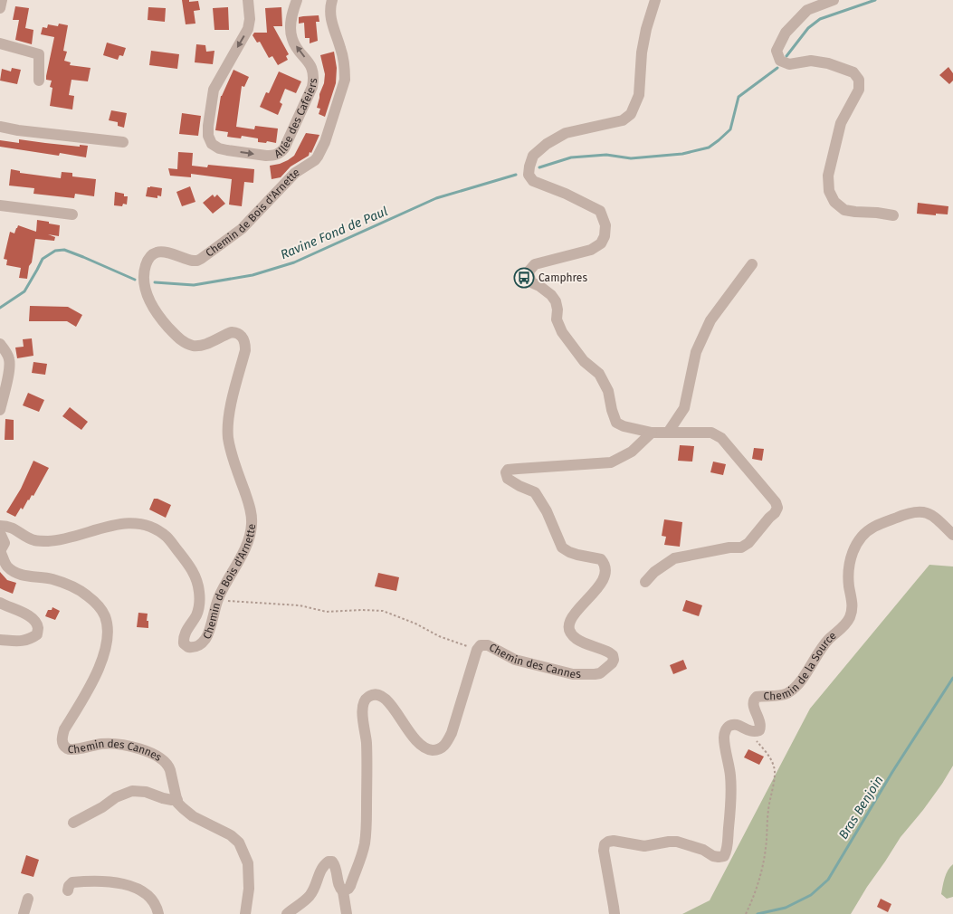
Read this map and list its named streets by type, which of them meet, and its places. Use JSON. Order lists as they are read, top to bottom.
{
  "streets": {
    "street": [
      "Allée des Cafeiers",
      "Chemin de Bois d'Arnette",
      "Chemin des Cannes",
      "Chemin de la Source"
    ]
  },
  "water": ["Ravine Fond de Paul", "Bras Benjoin"],
  "places": {
    "bus stop": ["Camphres"]
  }
}
